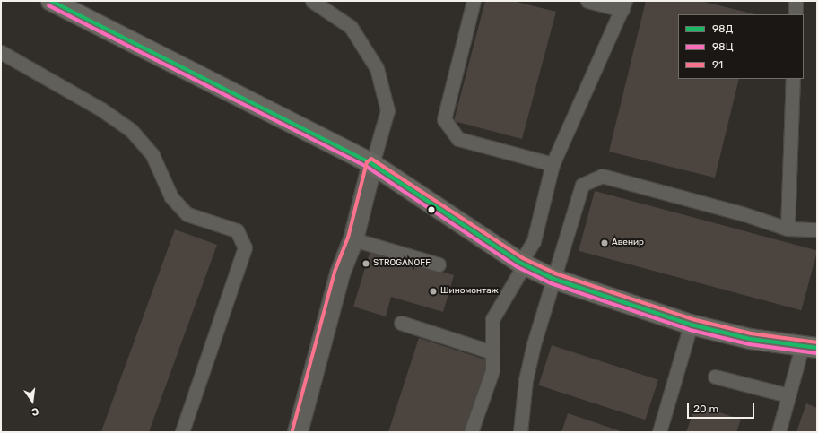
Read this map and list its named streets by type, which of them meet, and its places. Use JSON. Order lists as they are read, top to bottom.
{
  "places": ["Авенир", "STROGANOFF", "Шиномонтаж"],
  "lines": ["transit line 98Д", "transit line 98Ц", "transit line 91"],
  "legend": ["98Д", "98Ц", "91"],
  "scale_bar": "20 m",
  "north": "bottom"
}
